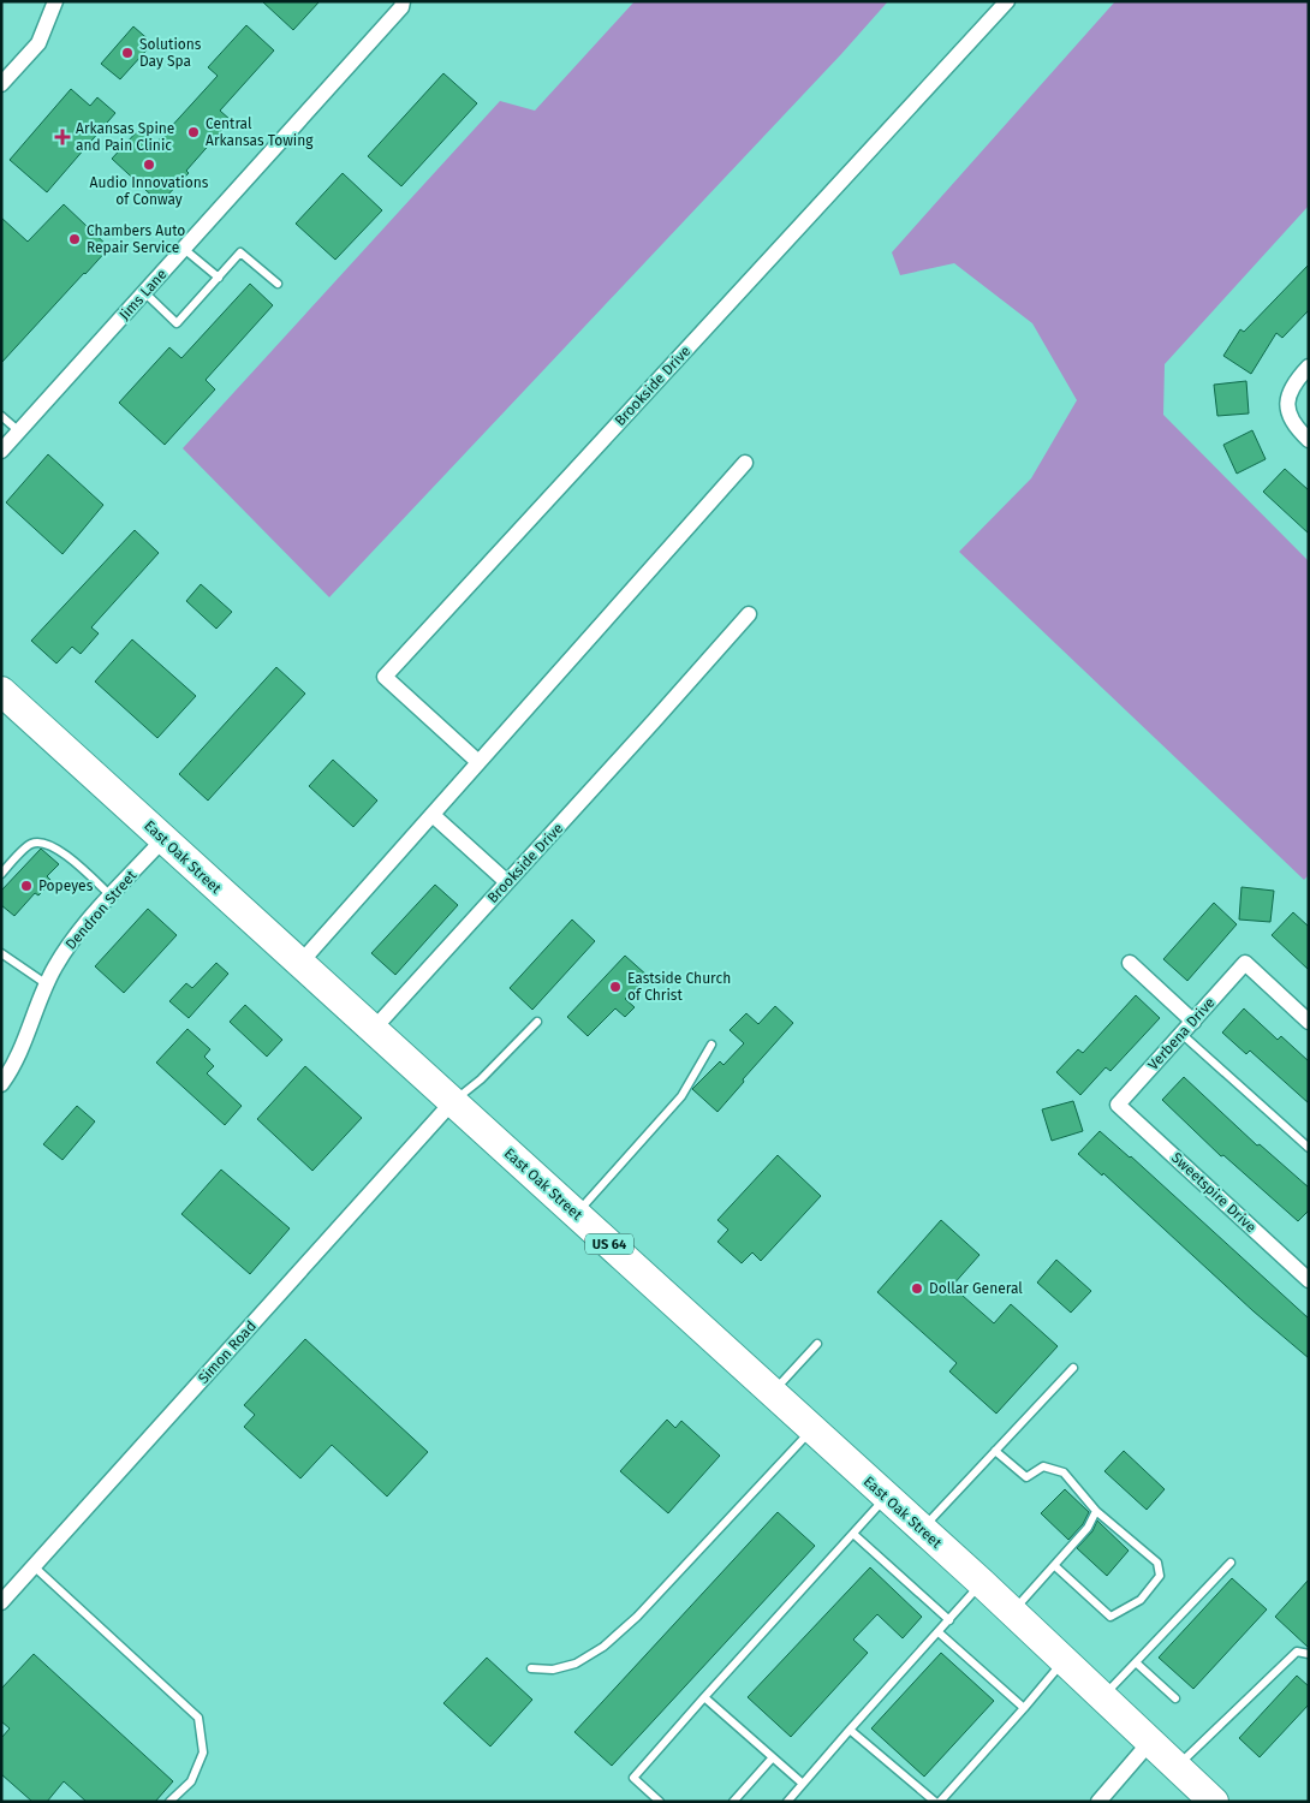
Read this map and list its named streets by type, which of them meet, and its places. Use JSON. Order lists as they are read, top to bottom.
{
  "streets": {
    "highway": ["East Oak Street", "US 64"],
    "street": [
      "Jims Lane",
      "Brookside Drive",
      "Dendron Street",
      "Verbena Drive",
      "Sweetspire Drive",
      "Simon Road"
    ]
  },
  "crossings": [
    ["Brookside Drive", "East Oak Street"],
    ["East Oak Street", "Dendron Street"],
    ["East Oak Street", "Simon Road"],
    ["Verbena Drive", "Sweetspire Drive"]
  ],
  "places": {
    "other": [
      "Solutions Day Spa",
      "Central Arkansas Towing",
      "Audio Innovations of Conway",
      "Chambers Auto Repair Service",
      "Popeyes",
      "Eastside Church of Christ",
      "Dollar General"
    ],
    "health": ["Arkansas Spine and Pain Clinic"]
  }
}
